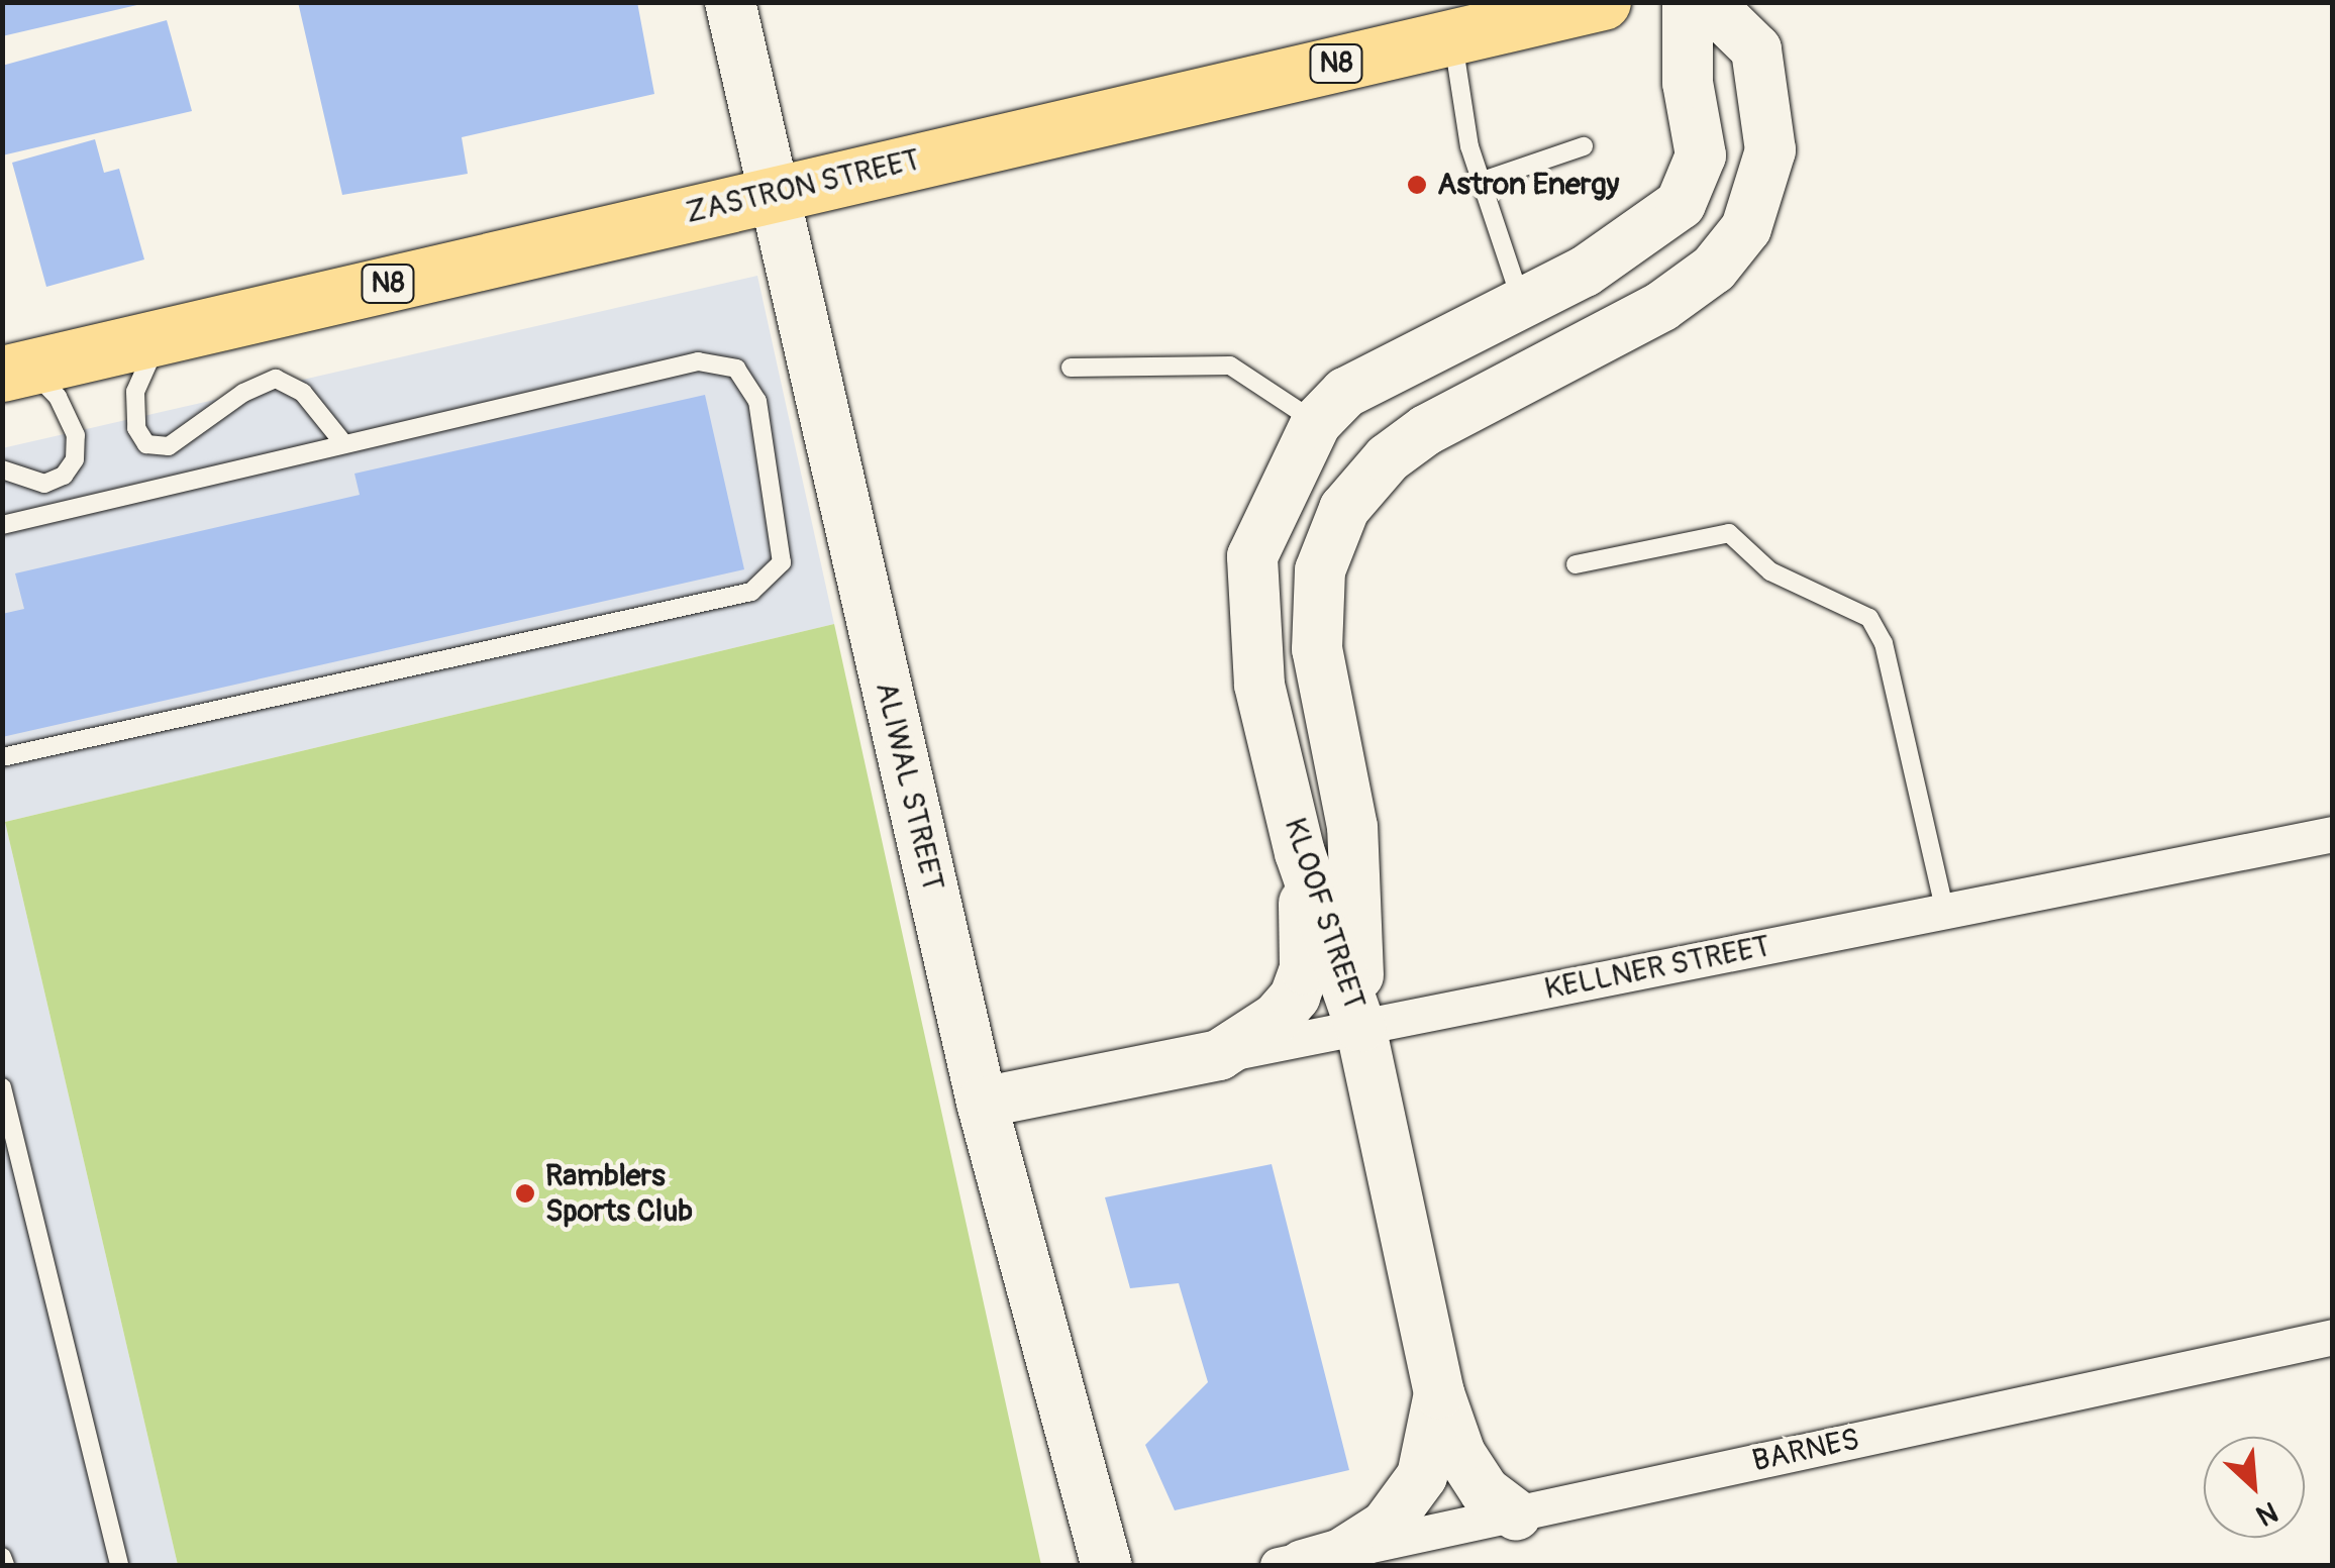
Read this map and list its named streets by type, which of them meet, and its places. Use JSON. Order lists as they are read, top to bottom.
{
  "streets": {
    "highway": ["N8", "ZASTRON STREET"],
    "main road": ["ALIWAL STREET", "KLOOF STREET", "KELLNER STREET"],
    "street": ["BARNES"]
  },
  "crossings": [
    ["ZASTRON STREET", "ALIWAL STREET"],
    ["ALIWAL STREET", "KELLNER STREET"],
    ["KLOOF STREET", "KELLNER STREET"]
  ],
  "places": ["Astron Energy", "Ramblers Sports Club"],
  "north": "bottom right"
}
